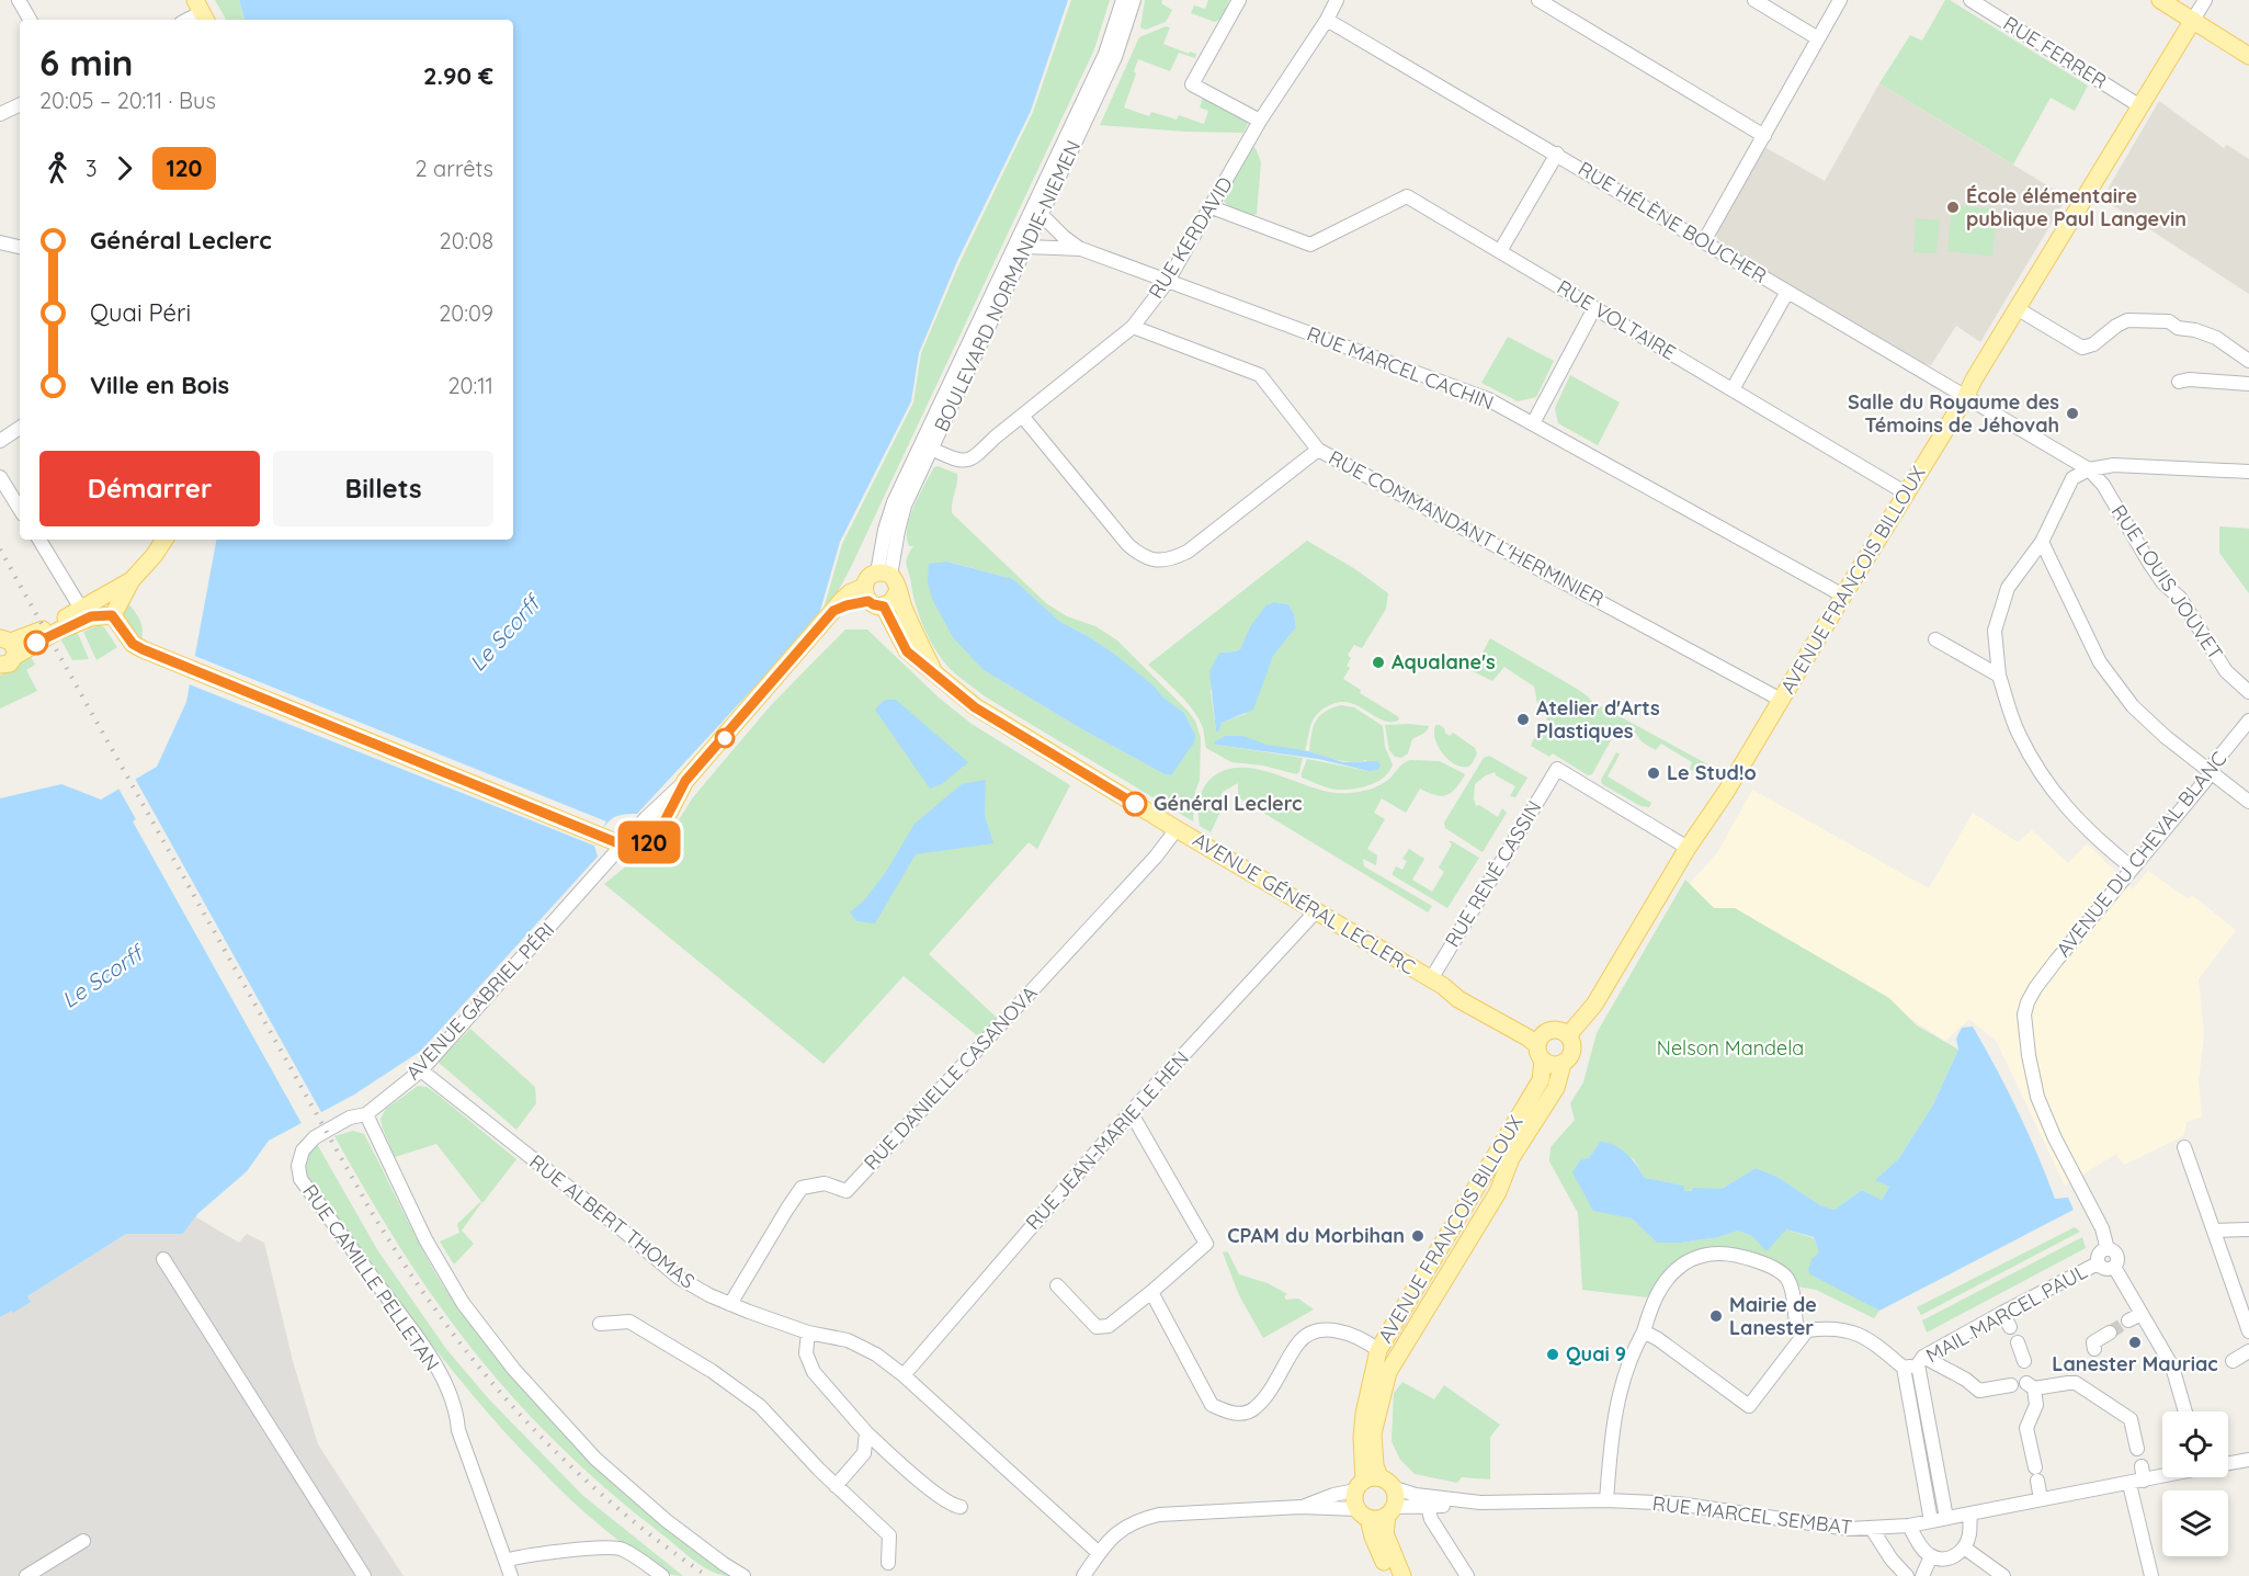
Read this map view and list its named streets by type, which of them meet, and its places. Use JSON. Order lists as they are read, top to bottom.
{
  "streets": {
    "main road": ["AVENUE FRANÇOIS BILLOUX", "AVENUE GÉNÉRAL LECLERC"],
    "street": [
      "RUE FERRER",
      "RUE HÉLÈNE BOUCHER",
      "RUE KERDAVID",
      "BOULEVARD NORMANDIE-NIEMEN",
      "RUE VOLTAIRE",
      "RUE MARCEL CACHIN",
      "RUE COMMANDANT L'HERMINIER",
      "RUE LOUIS JOUVET",
      "AVENUE DU CHEVAL BLANC",
      "RUE RENÉ CASSIN",
      "AVENUE GABRIEL PÉRI",
      "RUE DANIELLE CASANOVA",
      "RUE JEAN-MARIE LE HEN",
      "RUE ALBERT THOMAS",
      "RUE CAMILLE PELLETAN",
      "MAIL MARCEL PAUL",
      "RUE MARCEL SEMBAT"
    ]
  },
  "crossings": [
    ["RUE FERRER", "AVENUE FRANÇOIS BILLOUX"],
    ["RUE HÉLÈNE BOUCHER", "RUE KERDAVID"],
    ["RUE HÉLÈNE BOUCHER", "RUE VOLTAIRE"],
    ["RUE HÉLÈNE BOUCHER", "AVENUE FRANÇOIS BILLOUX"],
    ["RUE HÉLÈNE BOUCHER", "RUE LOUIS JOUVET"],
    ["RUE KERDAVID", "BOULEVARD NORMANDIE-NIEMEN"],
    ["RUE KERDAVID", "RUE VOLTAIRE"],
    ["RUE KERDAVID", "RUE MARCEL CACHIN"],
    ["RUE KERDAVID", "RUE COMMANDANT L'HERMINIER"],
    ["BOULEVARD NORMANDIE-NIEMEN", "RUE MARCEL CACHIN"],
    ["BOULEVARD NORMANDIE-NIEMEN", "AVENUE GÉNÉRAL LECLERC"],
    ["RUE VOLTAIRE", "AVENUE FRANÇOIS BILLOUX"],
    ["RUE MARCEL CACHIN", "AVENUE FRANÇOIS BILLOUX"],
    ["RUE COMMANDANT L'HERMINIER", "AVENUE FRANÇOIS BILLOUX"],
    ["AVENUE FRANÇOIS BILLOUX", "RUE RENÉ CASSIN"],
    ["AVENUE FRANÇOIS BILLOUX", "AVENUE GÉNÉRAL LECLERC"],
    ["AVENUE FRANÇOIS BILLOUX", "RUE MARCEL SEMBAT"],
    ["AVENUE DU CHEVAL BLANC", "MAIL MARCEL PAUL"],
    ["RUE RENÉ CASSIN", "AVENUE GÉNÉRAL LECLERC"],
    ["AVENUE GÉNÉRAL LECLERC", "RUE DANIELLE CASANOVA"],
    ["AVENUE GÉNÉRAL LECLERC", "RUE JEAN-MARIE LE HEN"],
    ["AVENUE GABRIEL PÉRI", "RUE ALBERT THOMAS"],
    ["AVENUE GABRIEL PÉRI", "RUE CAMILLE PELLETAN"],
    ["RUE DANIELLE CASANOVA", "RUE ALBERT THOMAS"],
    ["RUE JEAN-MARIE LE HEN", "RUE ALBERT THOMAS"]
  ],
  "water": ["Le Scorff"],
  "parks": ["Nelson Mandela"],
  "places": [
    "École élémentaire publique Paul Langevin",
    "Salle du Royaume des Témoins de Jéhovah",
    "Aqualane's",
    "Atelier d'Arts Plastiques",
    "Le Stud!o",
    "Général Leclerc",
    "CPAM du Morbihan",
    "Mairie de Lanester",
    "Lanester Mauriac",
    "Quai 9"
  ],
  "lines": ["bus line 120"],
  "page": {
    "on_map": "120",
    "heading": ["6 min", "20:05 – 20:11 · Bus", "2.90 €"],
    "legs": ["3", "120", "2 arrêts"],
    "list": [
      {
        "name": "Général Leclerc",
        "value": "20:08"
      },
      {
        "name": "Quai Péri",
        "value": "20:09"
      },
      {
        "name": "Ville en Bois",
        "value": "20:11"
      }
    ],
    "buttons": ["Démarrer", "Billets"]
  }
}
